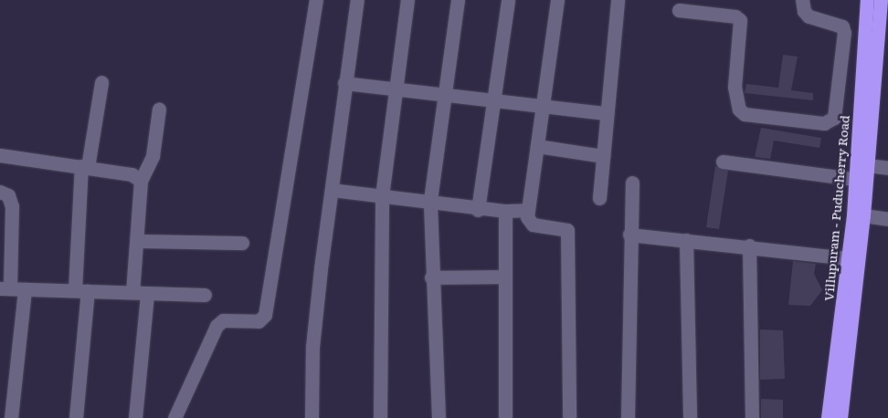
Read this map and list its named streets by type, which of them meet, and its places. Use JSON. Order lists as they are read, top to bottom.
{
  "streets": {
    "highway": ["Villupuram - Puducherry Road"]
  }
}
